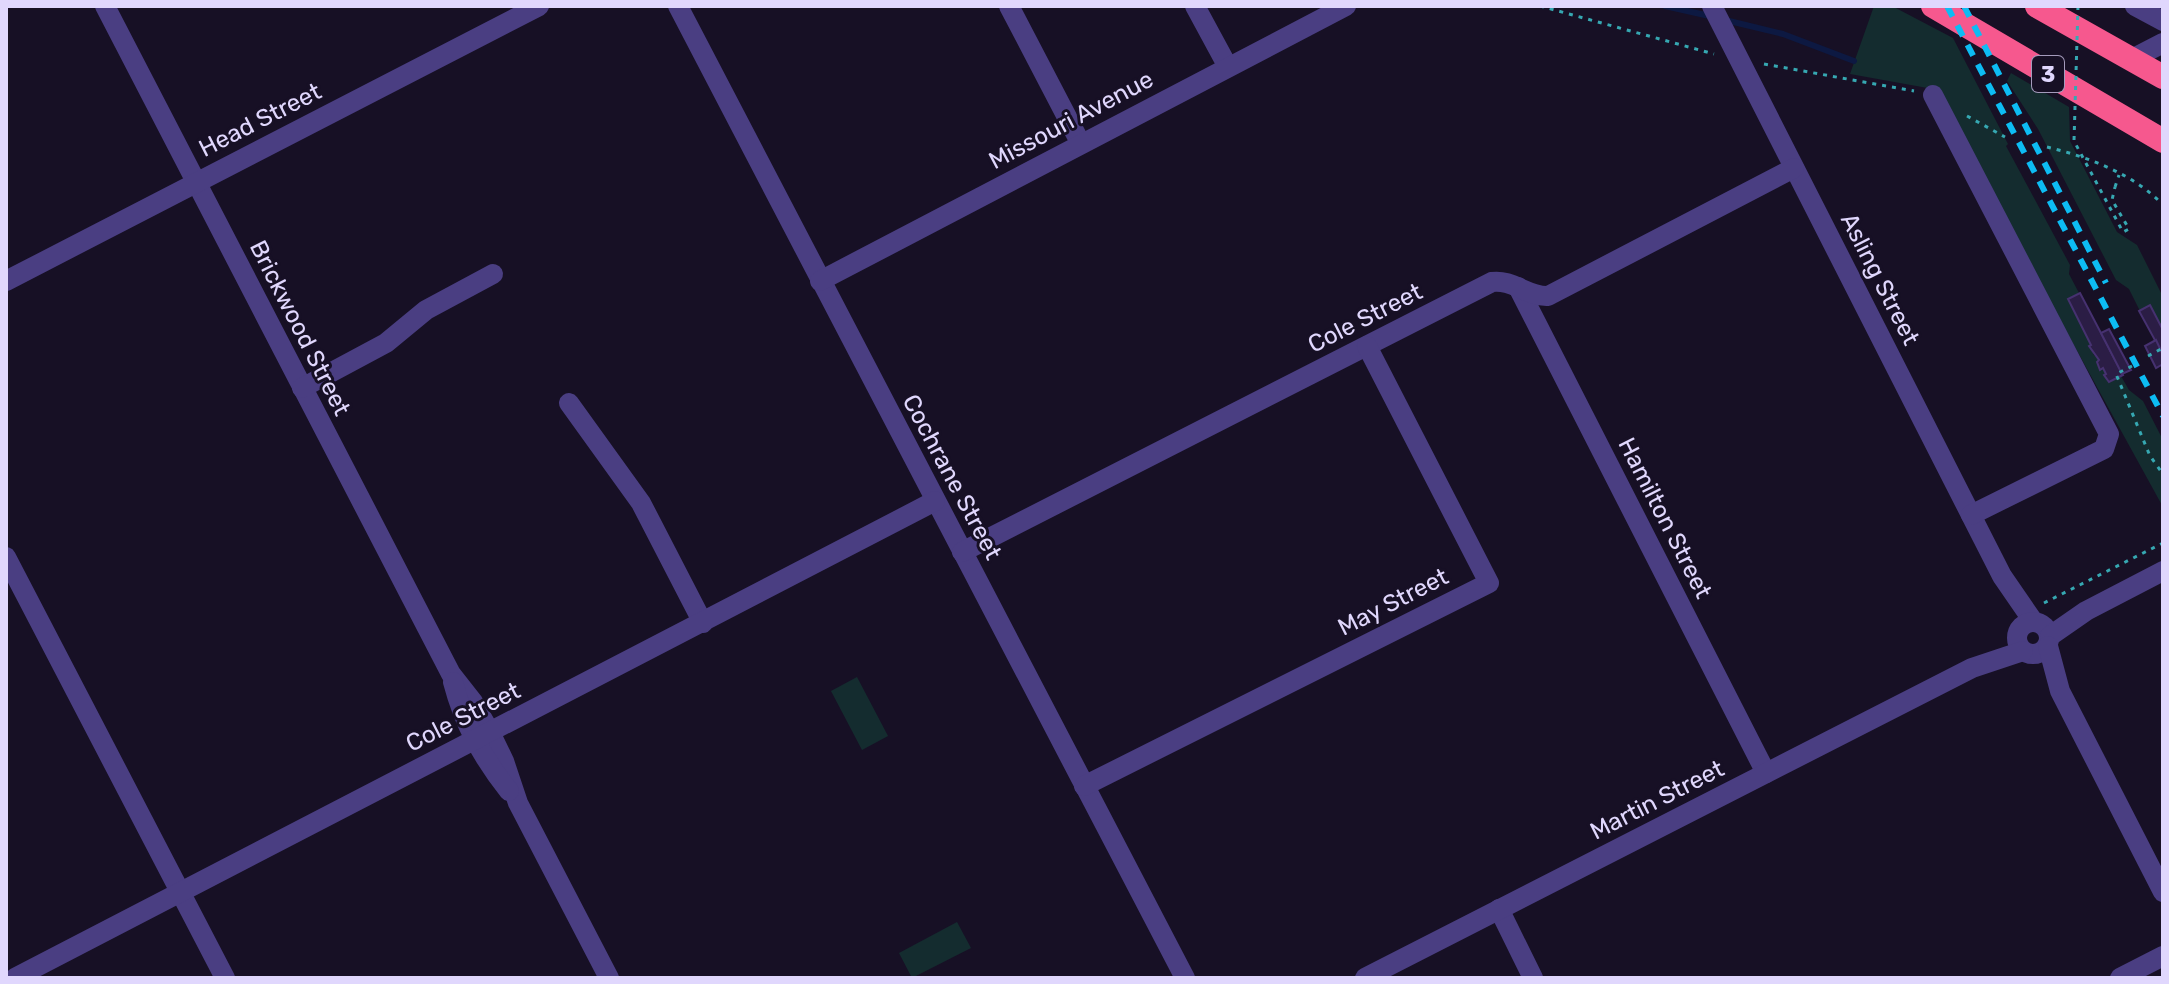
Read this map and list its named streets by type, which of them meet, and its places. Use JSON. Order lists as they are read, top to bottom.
{
  "streets": {
    "highway": ["3"],
    "street": [
      "Head Street",
      "Missouri Avenue",
      "Asling Street",
      "Cole Street",
      "Brickwood Street",
      "Cochrane Street",
      "Hamilton Street",
      "May Street",
      "Martin Street"
    ]
  },
  "crossings": [
    ["Head Street", "Brickwood Street"],
    ["Missouri Avenue", "Cochrane Street"],
    ["Asling Street", "Cole Street"],
    ["Asling Street", "Martin Street"],
    ["Cole Street", "Brickwood Street"],
    ["Cole Street", "Cochrane Street"],
    ["Cole Street", "Hamilton Street"],
    ["Cole Street", "May Street"],
    ["Cochrane Street", "May Street"],
    ["Hamilton Street", "Martin Street"]
  ]
}
